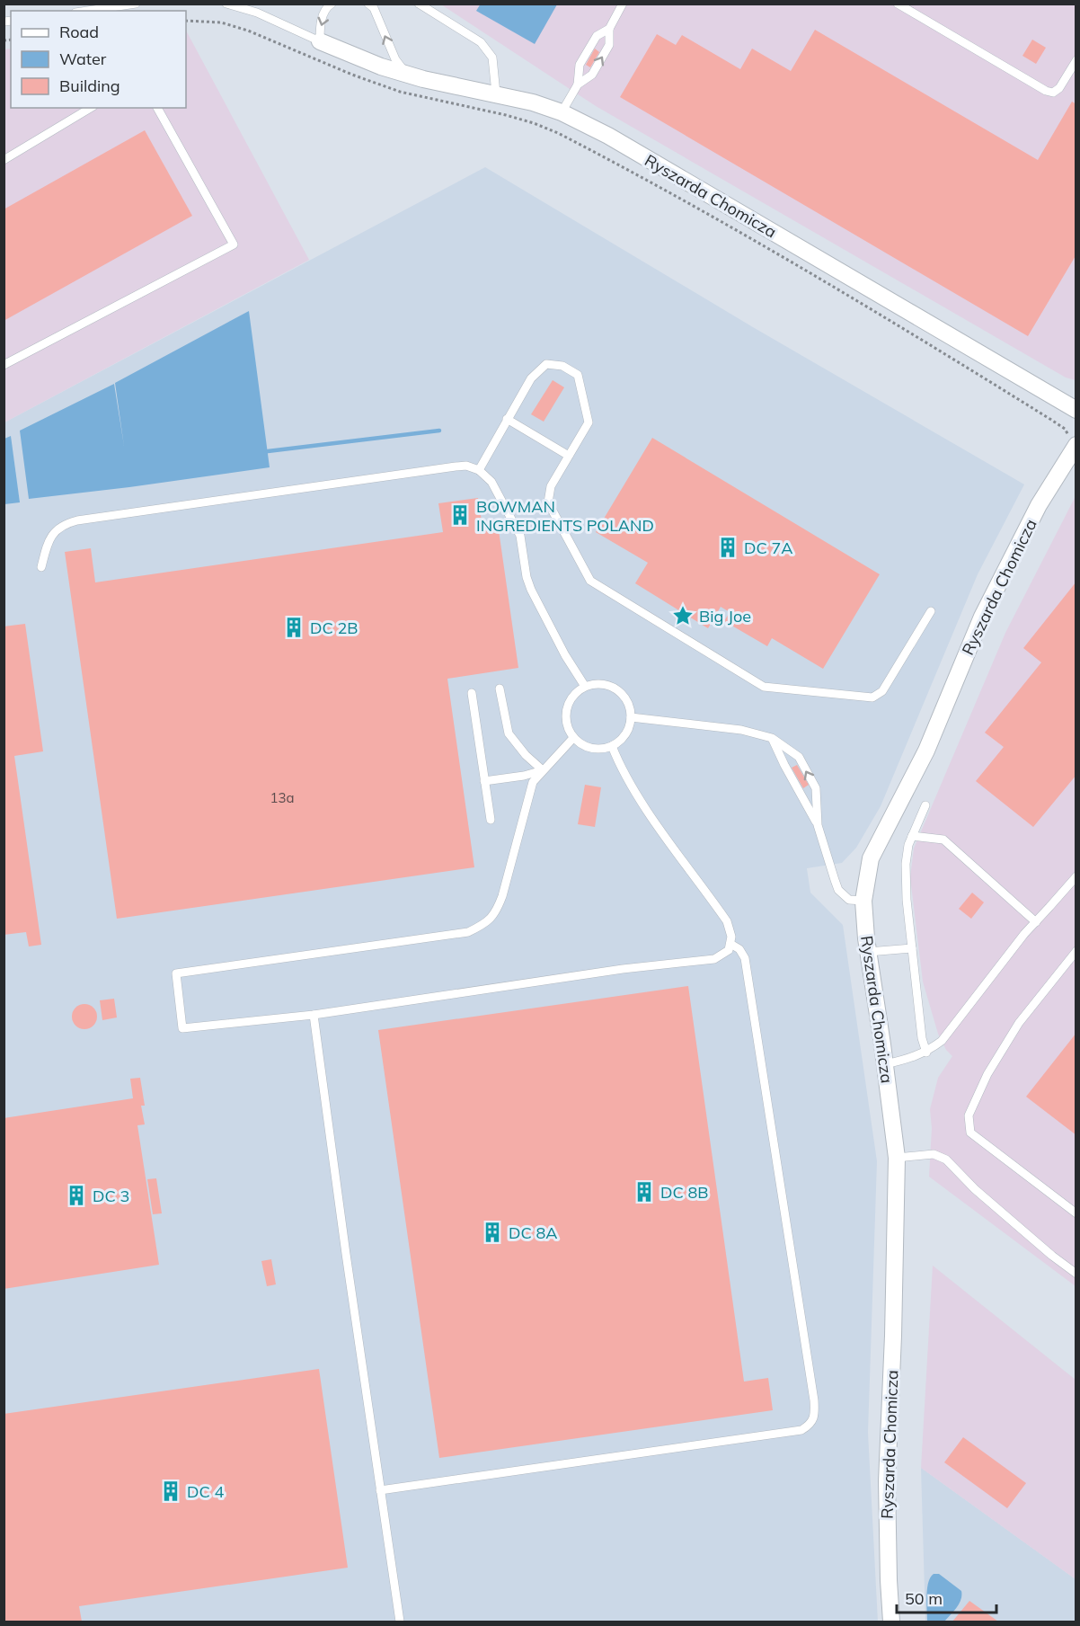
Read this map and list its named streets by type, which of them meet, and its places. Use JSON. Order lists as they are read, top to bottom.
{
  "streets": {
    "street": ["Ryszarda Chomicza"]
  },
  "places": {
    "building": [
      "BOWMAN INGREDIENTS POLAND",
      "DC 7A",
      "DC 2B",
      "DC 8B",
      "DC 3",
      "DC 8A",
      "DC 4"
    ],
    "place": ["Big Joe"]
  },
  "house_numbers": ["13a"],
  "legend": ["Road", "Water", "Building"],
  "scale_bar": "50 m"
}
